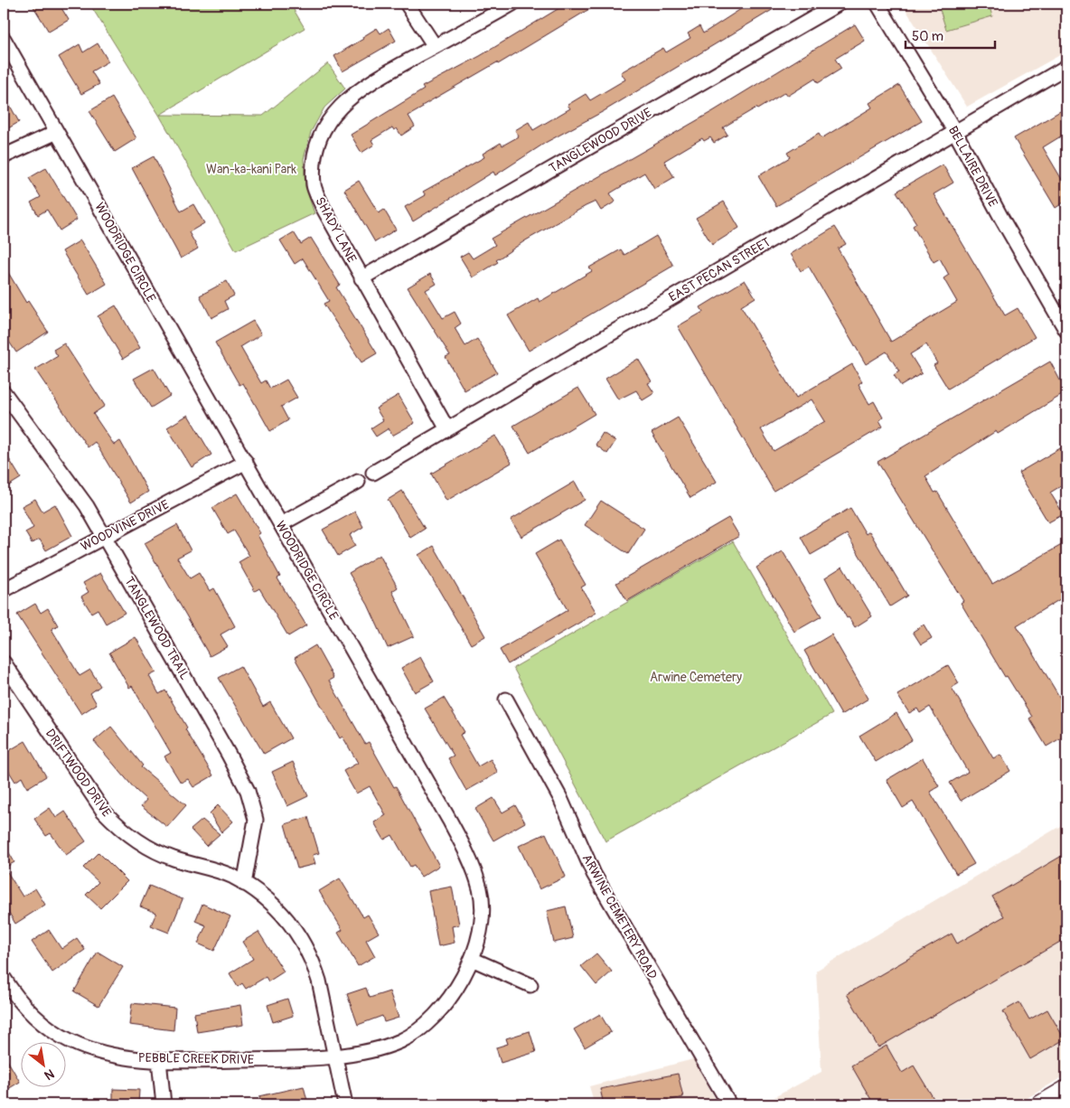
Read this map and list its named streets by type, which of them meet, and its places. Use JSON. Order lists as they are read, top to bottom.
{
  "streets": {
    "street": [
      "TANGLEWOOD DRIVE",
      "BELLAIRE DRIVE",
      "SHADY LANE",
      "WOODRIDGE CIRCLE",
      "EAST PECAN STREET",
      "WOODVINE DRIVE",
      "TANGLEWOOD TRAIL",
      "DRIFTWOOD DRIVE",
      "ARWINE CEMETERY ROAD",
      "PEBBLE CREEK DRIVE"
    ]
  },
  "crossings": [
    ["TANGLEWOOD DRIVE", "SHADY LANE"],
    ["BELLAIRE DRIVE", "EAST PECAN STREET"],
    ["SHADY LANE", "EAST PECAN STREET"],
    ["WOODRIDGE CIRCLE", "WOODVINE DRIVE"],
    ["WOODRIDGE CIRCLE", "DRIFTWOOD DRIVE"],
    ["WOODRIDGE CIRCLE", "PEBBLE CREEK DRIVE"],
    ["WOODVINE DRIVE", "TANGLEWOOD TRAIL"],
    ["TANGLEWOOD TRAIL", "DRIFTWOOD DRIVE"],
    ["DRIFTWOOD DRIVE", "PEBBLE CREEK DRIVE"]
  ],
  "parks": ["Wan-ka-kani Park", "Arwine Cemetery"],
  "scale_bar": "50 m",
  "north": "bottom right"
}
